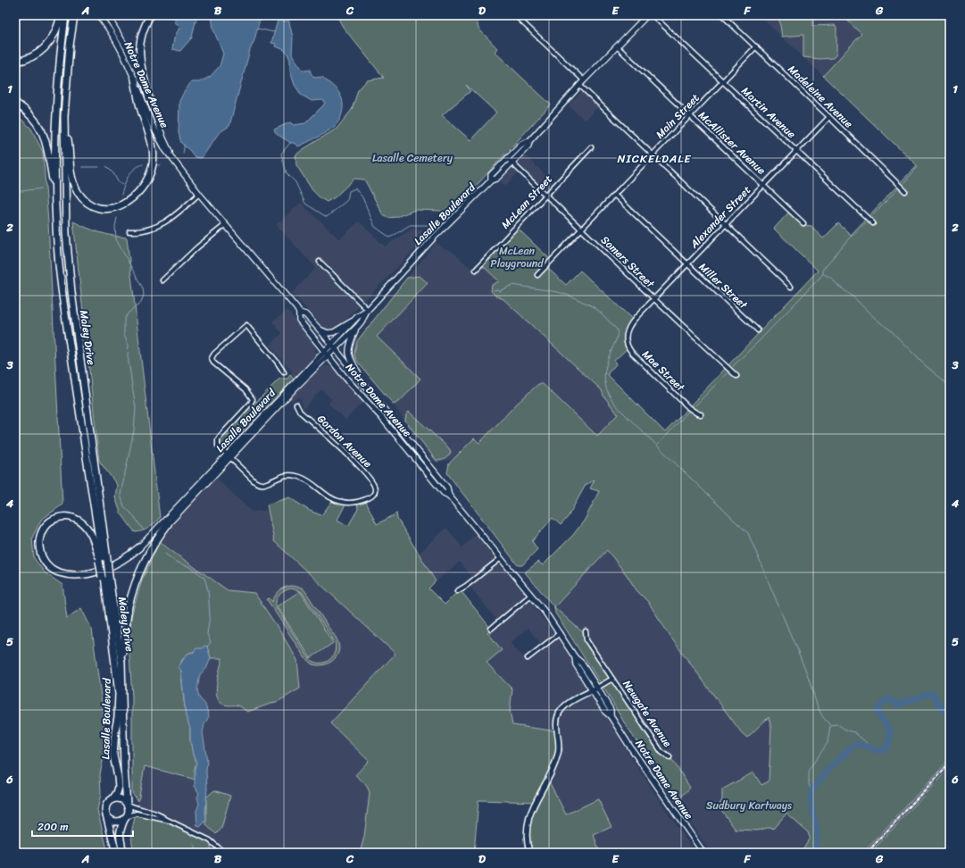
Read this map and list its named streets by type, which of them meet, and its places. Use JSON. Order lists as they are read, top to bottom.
{
  "streets": {
    "highway": ["Lasalle Boulevard", "Maley Drive"],
    "main road": ["Notre Dame Avenue"],
    "street": [
      "Madeleine Avenue",
      "Martin Avenue",
      "Main Street",
      "McAllister Avenue",
      "McLean Street",
      "Alexander Street",
      "Somers Street",
      "Miller Street",
      "Mae Street",
      "Gordon Avenue",
      "Newgate Avenue"
    ]
  },
  "crossings": [
    ["Notre Dame Avenue", "Lasalle Boulevard"],
    ["Notre Dame Avenue", "Newgate Avenue"],
    ["Madeleine Avenue", "Main Street"],
    ["Madeleine Avenue", "Alexander Street"],
    ["Martin Avenue", "Main Street"],
    ["Martin Avenue", "Alexander Street"],
    ["Main Street", "McAllister Avenue"],
    ["Main Street", "Somers Street"],
    ["Main Street", "Miller Street"],
    ["McAllister Avenue", "Lasalle Boulevard"],
    ["McAllister Avenue", "Alexander Street"],
    ["McLean Street", "Somers Street"],
    ["Lasalle Boulevard", "Somers Street"],
    ["Lasalle Boulevard", "Maley Drive"],
    ["Lasalle Boulevard", "Gordon Avenue"],
    ["Alexander Street", "Somers Street"],
    ["Alexander Street", "Miller Street"],
    ["Alexander Street", "Mae Street"]
  ],
  "districts": ["NICKELDALE"],
  "parks": ["Lasalle Cemetery", "McLean Playground", "Sudbury Kartways"],
  "scale_bar": "200 m",
  "grid": {
    "columns": [
      "A",
      "B",
      "C",
      "D",
      "E",
      "F",
      "G"
    ],
    "rows": [
      "1",
      "2",
      "3",
      "4",
      "5",
      "6"
    ]
  }
}
